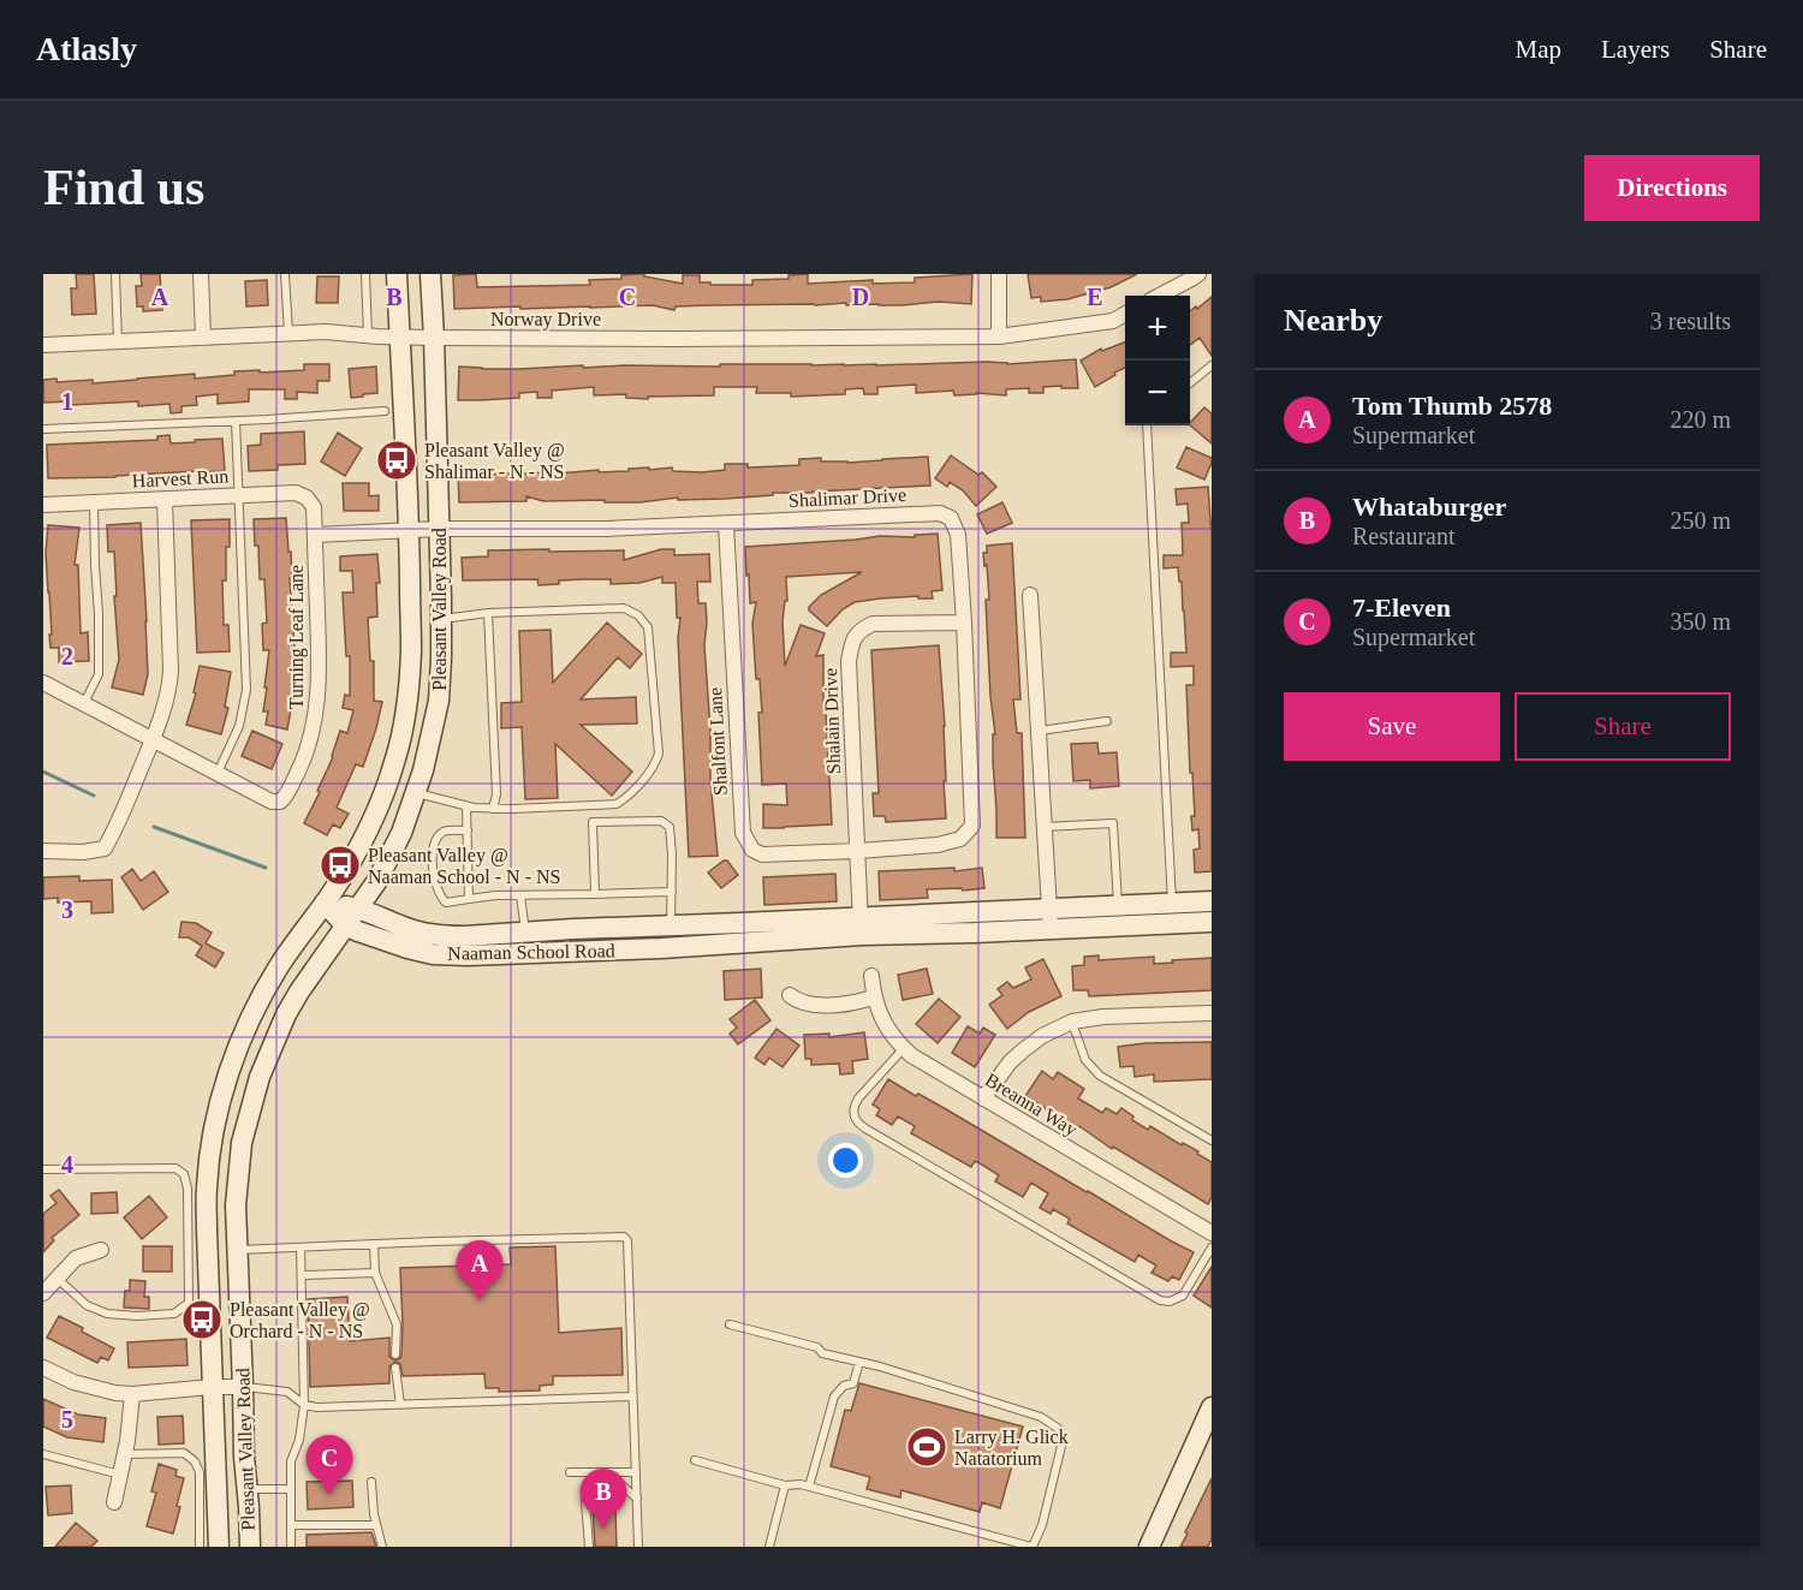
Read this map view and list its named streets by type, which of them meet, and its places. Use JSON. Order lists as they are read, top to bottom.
{
  "streets": {
    "main road": ["Pleasant Valley Road", "Naaman School Road"],
    "street": [
      "Norway Drive",
      "Harvest Run",
      "Shalimar Drive",
      "Turning Leaf Lane",
      "Shalain Drive",
      "Shalfont Lane",
      "Breanna Way"
    ]
  },
  "crossings": [
    ["Norway Drive", "Pleasant Valley Road"],
    ["Harvest Run", "Turning Leaf Lane"],
    ["Shalimar Drive", "Pleasant Valley Road"],
    ["Shalimar Drive", "Turning Leaf Lane"],
    ["Shalimar Drive", "Shalain Drive"],
    ["Shalimar Drive", "Shalfont Lane"],
    ["Pleasant Valley Road", "Naaman School Road"],
    ["Shalain Drive", "Shalfont Lane"],
    ["Shalain Drive", "Naaman School Road"]
  ],
  "places": {
    "bus stop": ["Pleasant Valley @ Shalimar - N - NS", "Pleasant Valley @ Naaman School - N - NS", "Pleasant Valley @ Orchard - N - NS"],
    "sports": ["Larry H. Glick Natatorium"]
  },
  "page": {
    "header": "Atlasly",
    "nav": ["Map", "Layers", "Share"],
    "buttons": [
      "Directions",
      ["Save", "Share"]
    ],
    "title": "Find us",
    "heading": ["Nearby", "3 results"],
    "map_buttons": ["+", "−"],
    "list": [
      {
        "mark": "A",
        "name": "Tom Thumb 2578",
        "note": "Supermarket",
        "value": "220 m"
      },
      {
        "mark": "B",
        "name": "Whataburger",
        "note": "Restaurant",
        "value": "250 m"
      },
      {
        "mark": "C",
        "name": "7-Eleven",
        "note": "Supermarket",
        "value": "350 m"
      }
    ],
    "pins": ["A", "C", "B"]
  },
  "grid": {
    "columns": [
      "A",
      "B",
      "C",
      "D",
      "E"
    ],
    "rows": [
      "1",
      "2",
      "3",
      "4",
      "5"
    ]
  }
}
